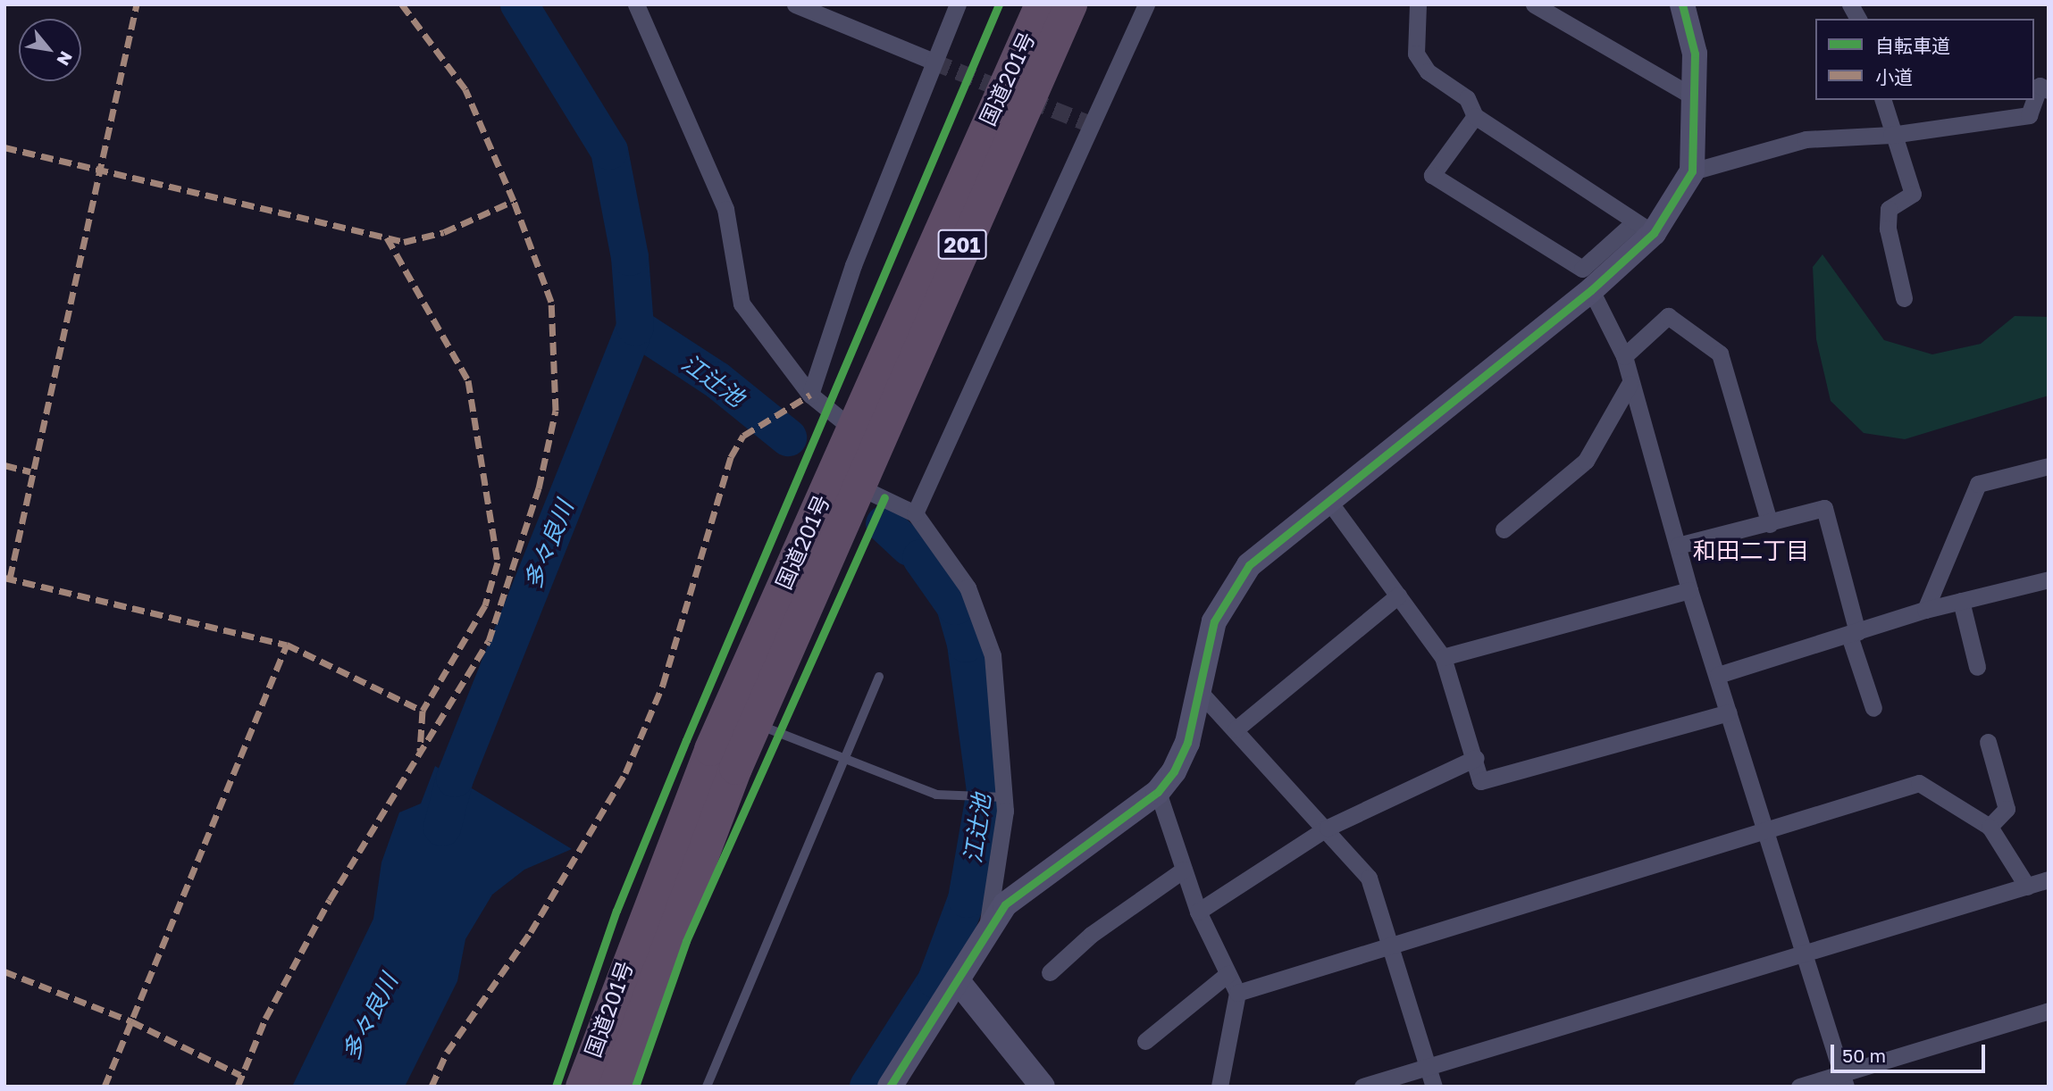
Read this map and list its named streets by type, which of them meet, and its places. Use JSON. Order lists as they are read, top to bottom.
{
  "streets": {
    "highway": ["国道201号", "201"]
  },
  "crossings": [
    ["国道201号", "201"]
  ],
  "districts": ["和田二丁目"],
  "water": ["江辻池", "多々良川"],
  "legend": ["自転車道", "小道"],
  "scale_bar": "50 m",
  "north": "bottom right"
}
